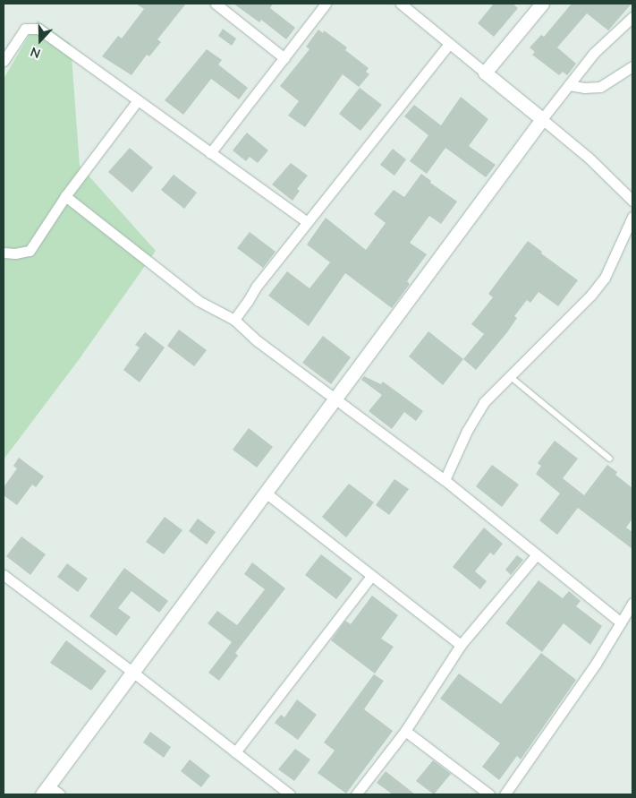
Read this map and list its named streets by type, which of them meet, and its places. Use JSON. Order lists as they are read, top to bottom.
{
  "north": "bottom"
}
